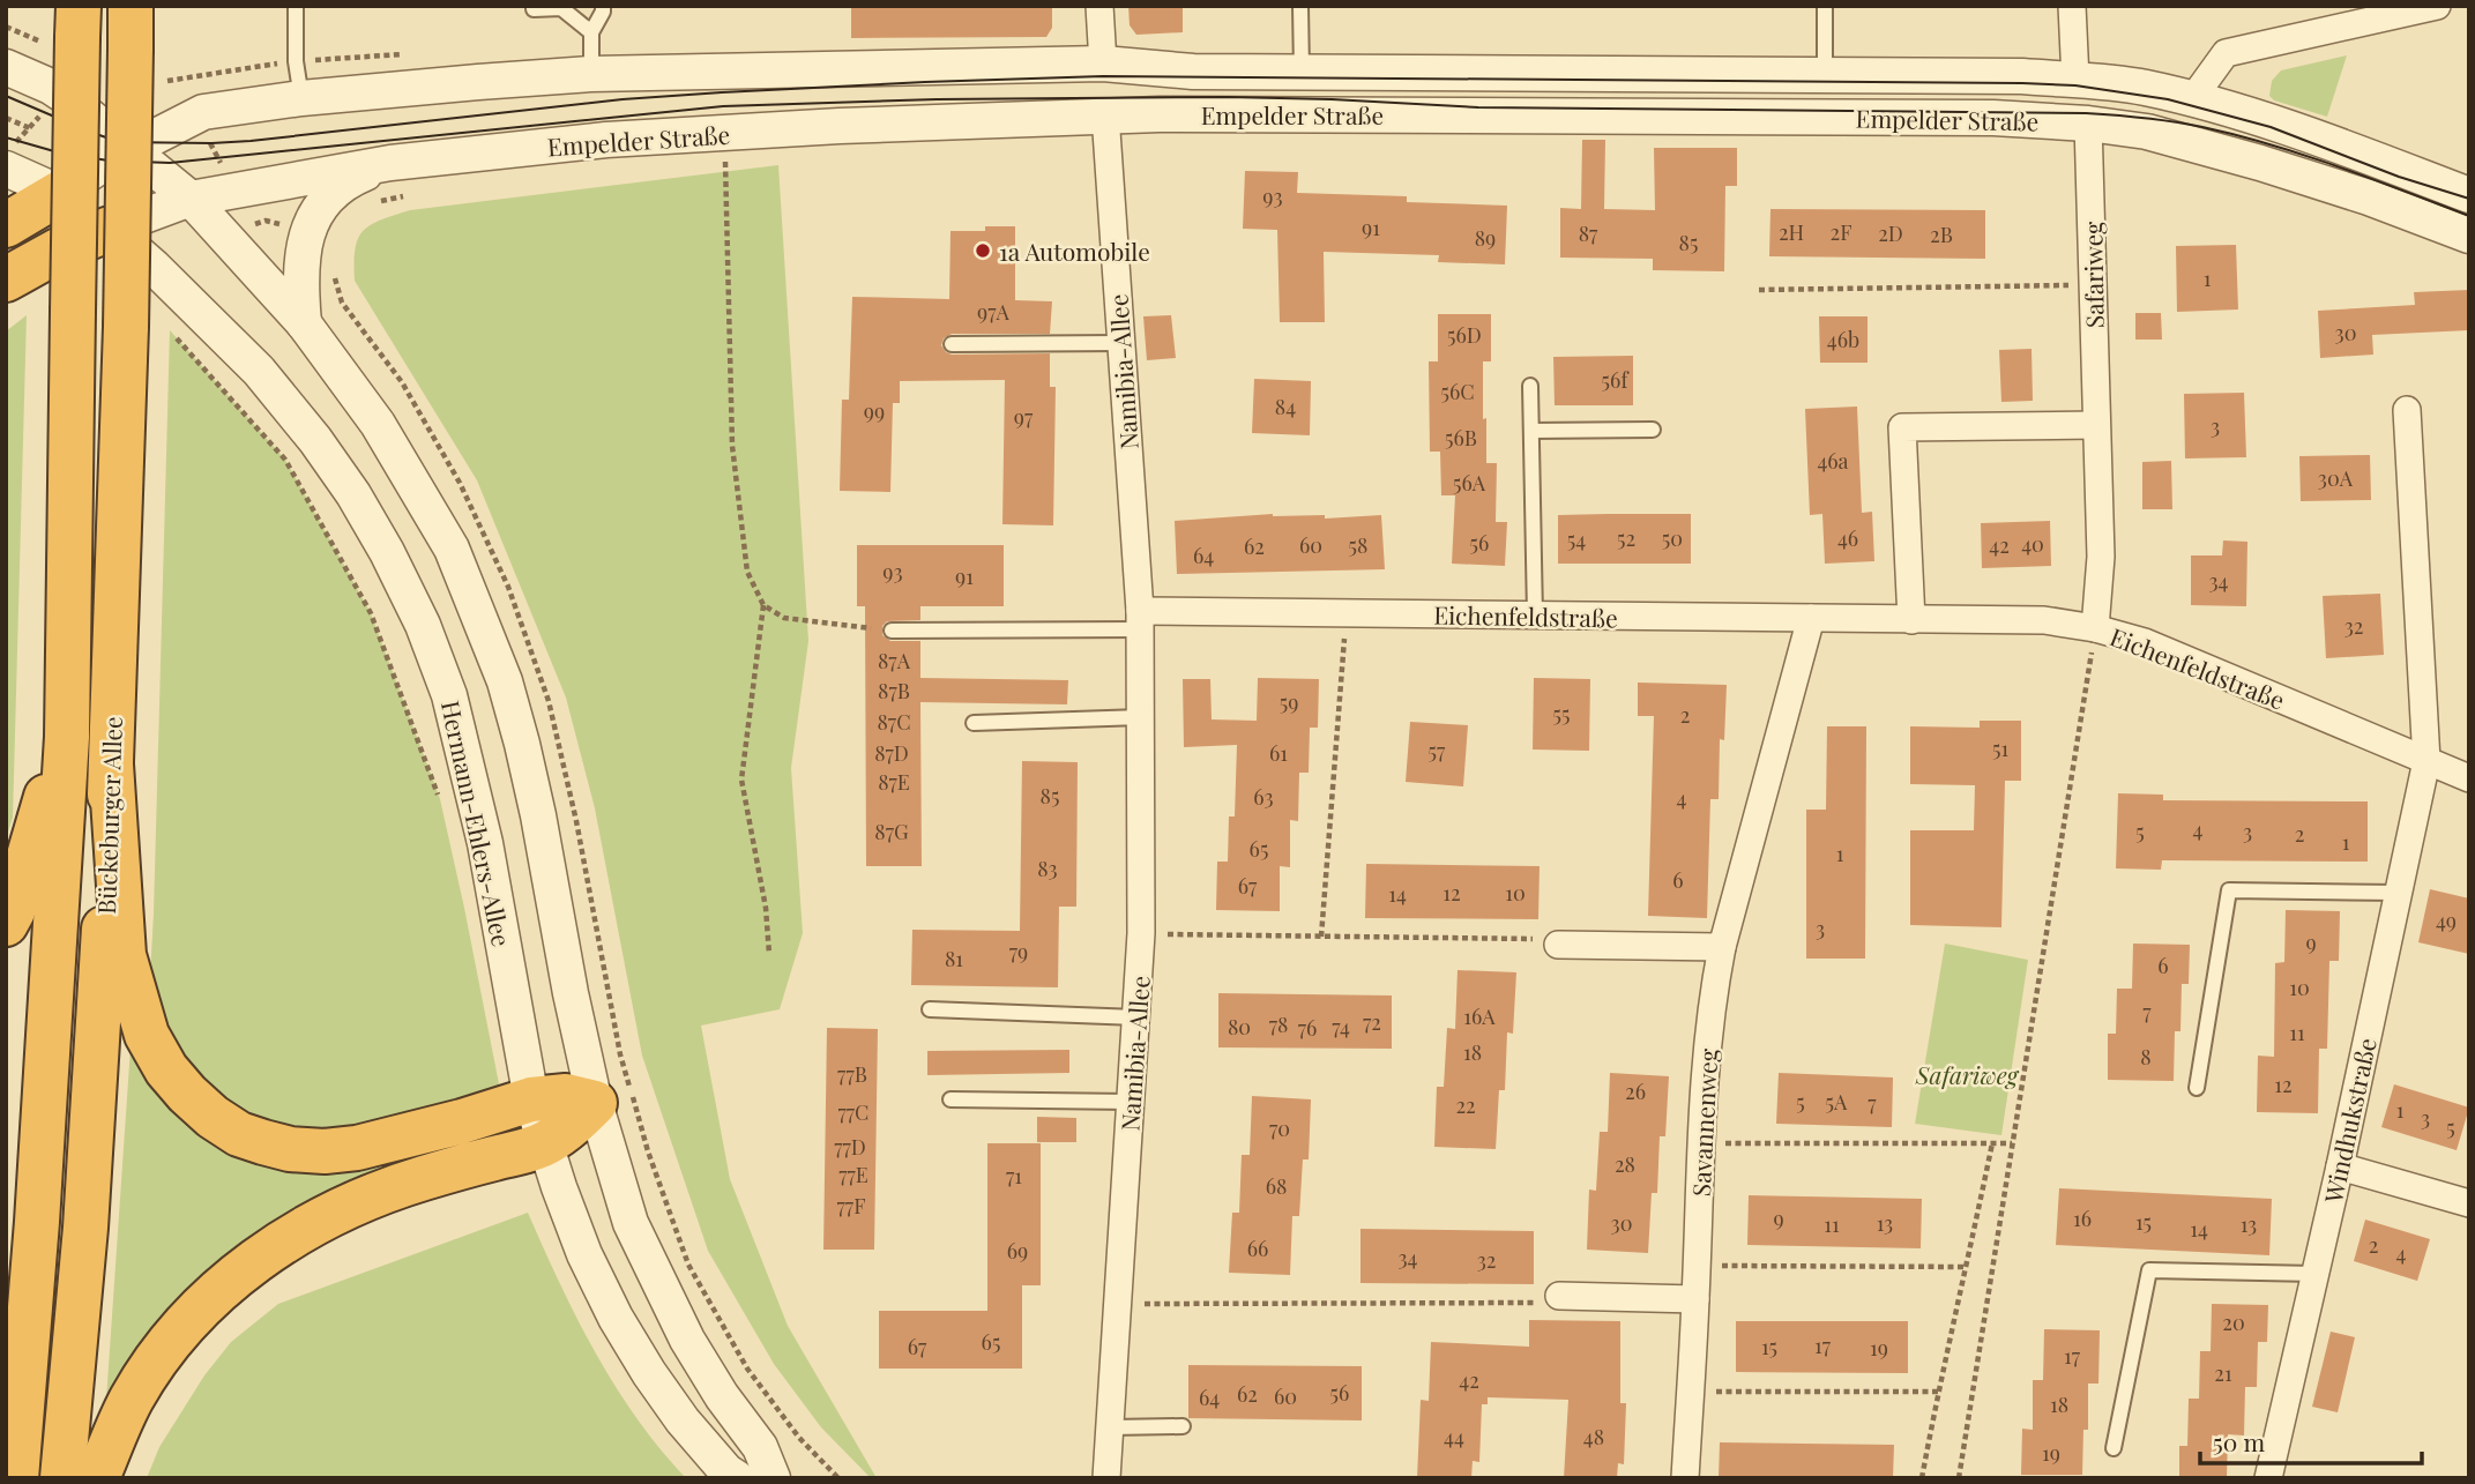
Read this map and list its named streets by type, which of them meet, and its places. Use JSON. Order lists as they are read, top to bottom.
{
  "streets": {
    "highway": ["Bückeburger Allee"],
    "street": [
      "Empelder Straße",
      "Safariweg",
      "Namibia-Allee",
      "Eichenfeldstraße",
      "Hermann-Ehlers-Allee",
      "Windhukstraße",
      "Savannenweg"
    ]
  },
  "crossings": [
    ["Empelder Straße", "Safariweg"],
    ["Empelder Straße", "Namibia-Allee"],
    ["Empelder Straße", "Hermann-Ehlers-Allee"],
    ["Safariweg", "Eichenfeldstraße"],
    ["Namibia-Allee", "Eichenfeldstraße"],
    ["Eichenfeldstraße", "Windhukstraße"],
    ["Eichenfeldstraße", "Savannenweg"]
  ],
  "parks": ["Safariweg"],
  "places": ["1a Automobile"],
  "house_numbers": [
    "93",
    "91",
    "2H",
    "2F",
    "87",
    "2D",
    "2B",
    "89",
    "85",
    "1",
    "97A",
    "30",
    "56D",
    "46b",
    "56f",
    "56C",
    "84",
    "99",
    "97",
    "3",
    "56B",
    "46a",
    "30A",
    "56A",
    "52",
    "50",
    "46",
    "54",
    "56",
    "40",
    "60",
    "58",
    "42",
    "62",
    "64",
    "93",
    "91",
    "34",
    "32",
    "87A",
    "87B",
    "59",
    "55",
    "2",
    "87C",
    "51",
    "57",
    "87D",
    "61",
    "87E",
    "85",
    "63",
    "4",
    "4",
    "87G",
    "5",
    "3",
    "2",
    "1",
    "65",
    "1",
    "83",
    "6",
    "67",
    "12",
    "10",
    "14",
    "49",
    "3",
    "9",
    "79",
    "81",
    "6",
    "10",
    "7",
    "16A",
    "72",
    "78",
    "80",
    "74",
    "76",
    "11",
    "18",
    "8",
    "77B",
    "12",
    "26",
    "5",
    "5A",
    "7",
    "22",
    "1",
    "77C",
    "3",
    "5",
    "70",
    "77D",
    "28",
    "77E",
    "71",
    "68",
    "77F",
    "9",
    "16",
    "15",
    "30",
    "13",
    "11",
    "13",
    "14",
    "2",
    "66",
    "69",
    "4",
    "34",
    "32",
    "20",
    "65",
    "17",
    "67",
    "15",
    "19",
    "17",
    "21",
    "42",
    "56",
    "62",
    "60",
    "64",
    "18",
    "44",
    "48",
    "19"
  ],
  "scale_bar": "50 m"
}
